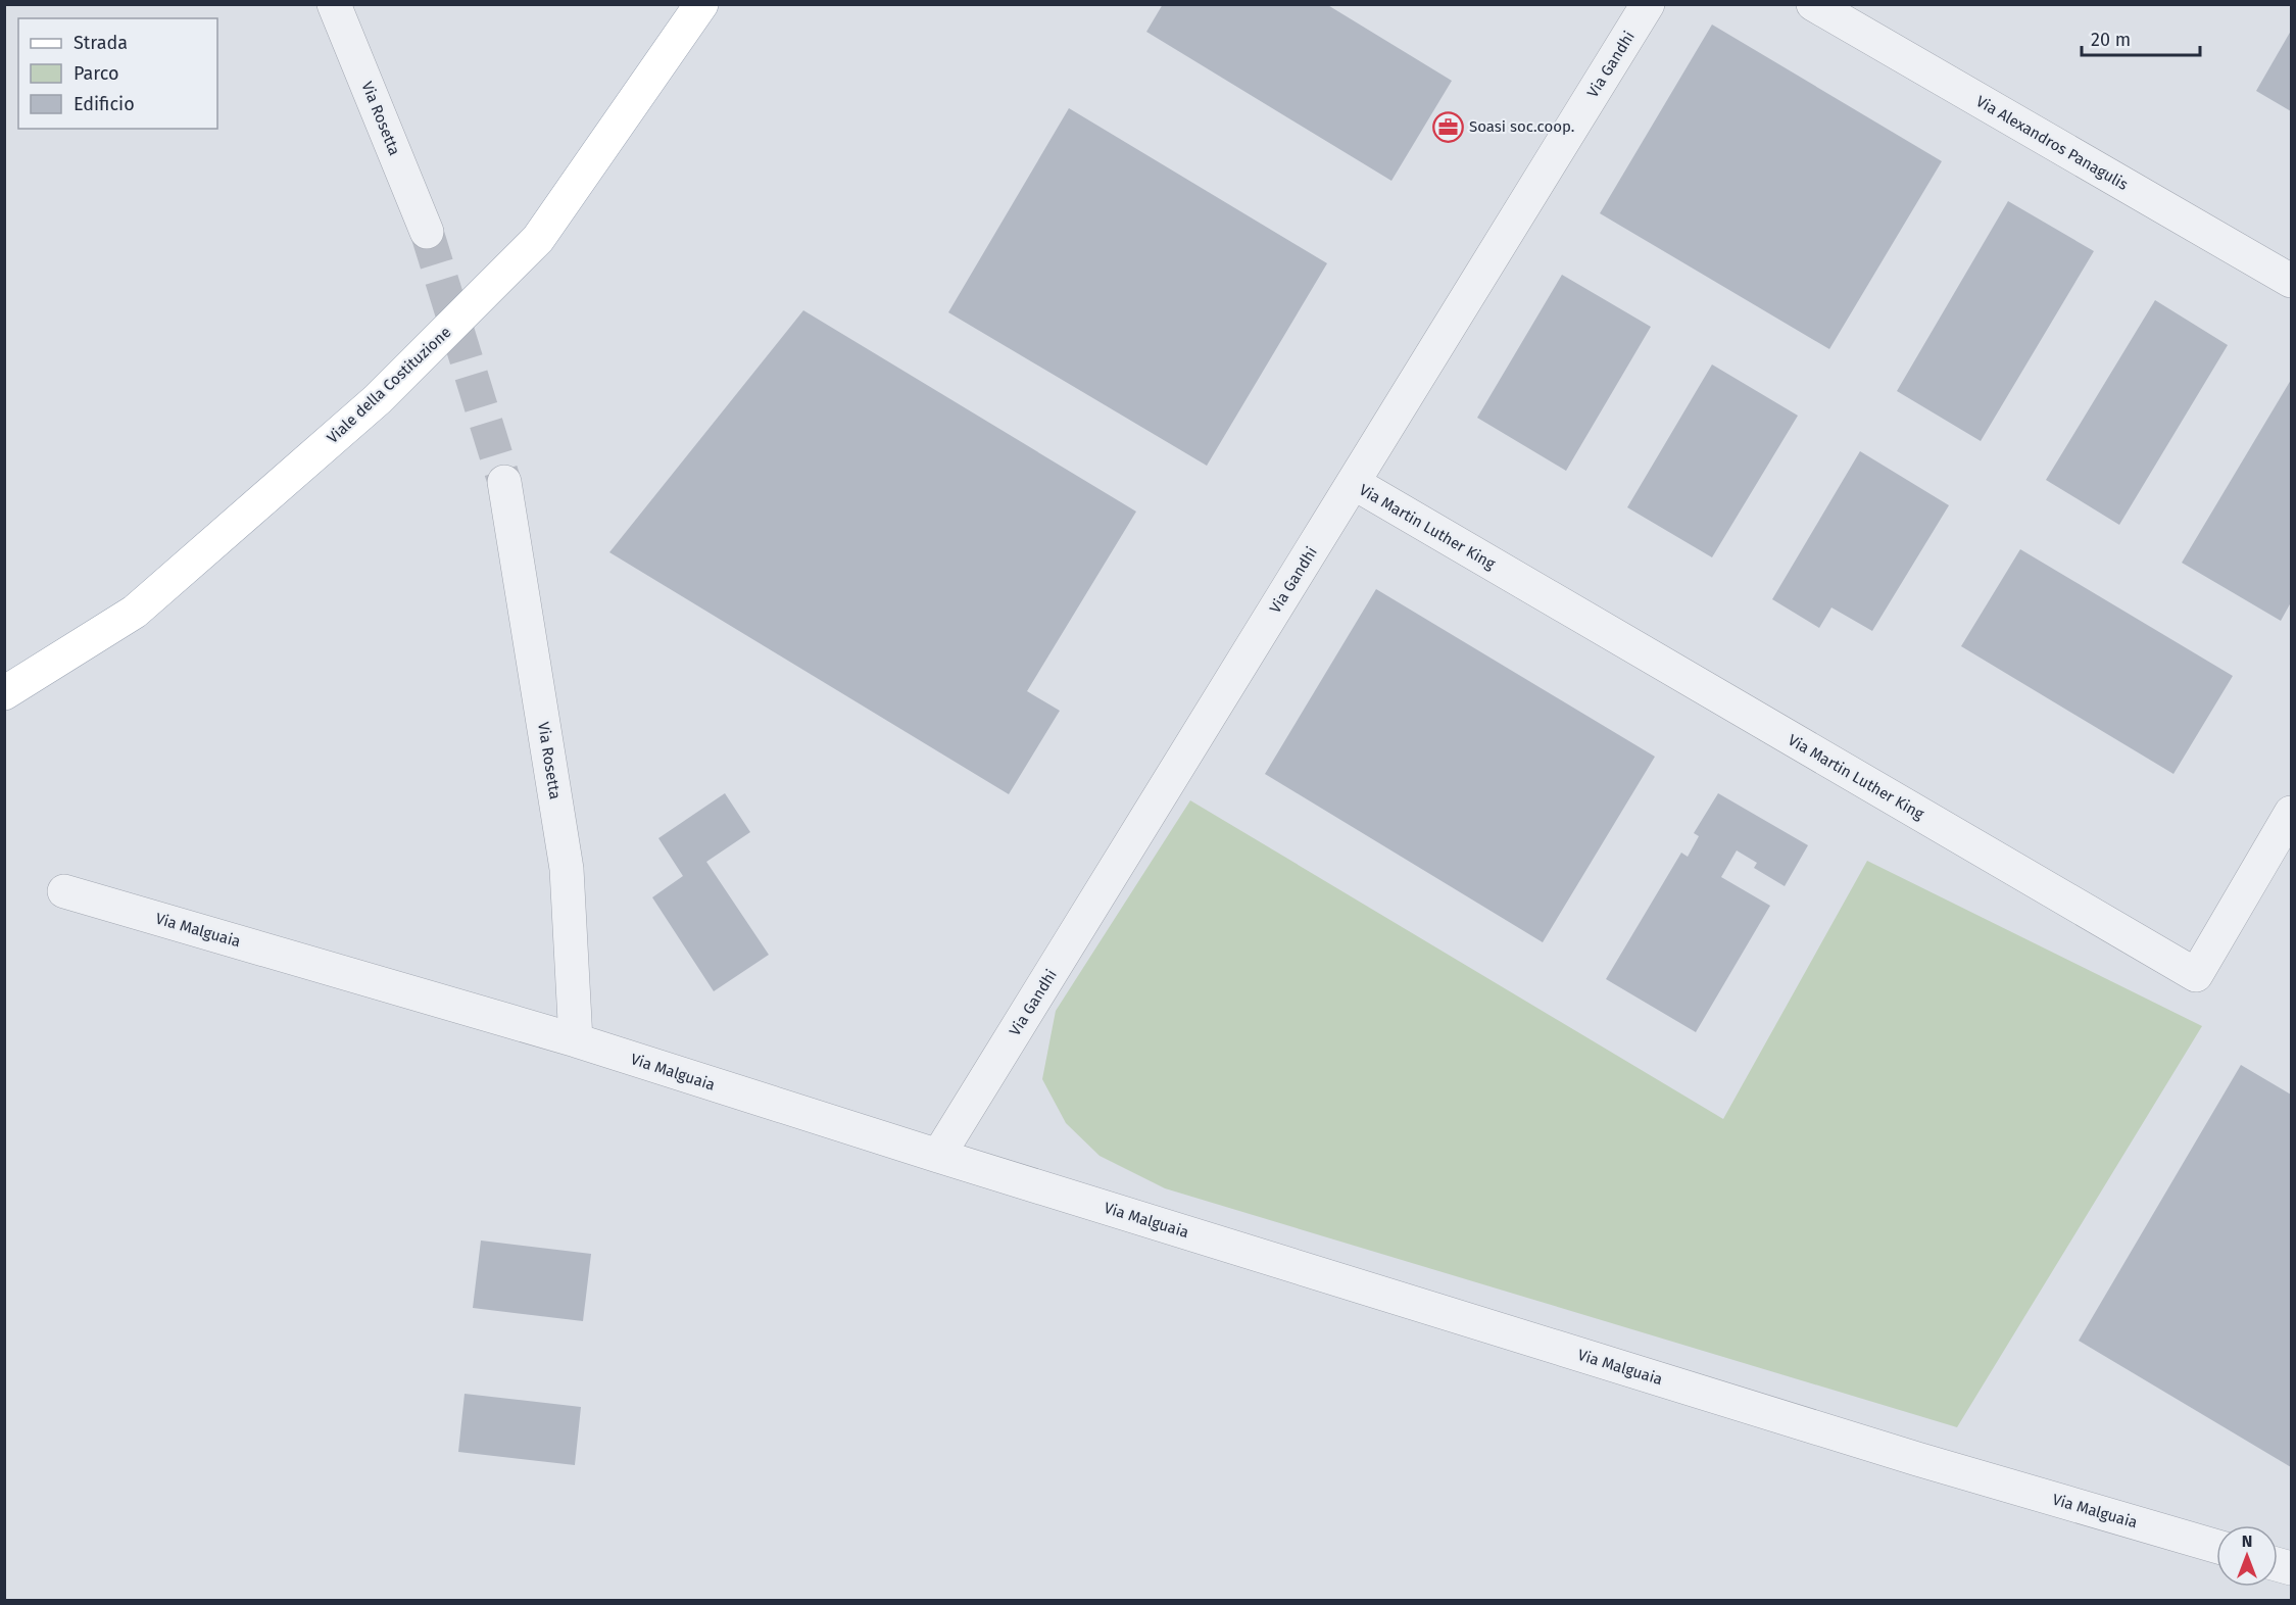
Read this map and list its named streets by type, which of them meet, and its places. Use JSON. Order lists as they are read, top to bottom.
{
  "streets": {
    "main road": ["Viale della Costituzione"],
    "street": [
      "Via Gandhi",
      "Via Rosetta",
      "Via Alexandros Panagulis",
      "Via Martin Luther King",
      "Via Malguaia"
    ]
  },
  "crossings": [
    ["Via Gandhi", "Via Martin Luther King"],
    ["Via Gandhi", "Via Malguaia"],
    ["Via Rosetta", "Via Malguaia"]
  ],
  "places": {
    "office": ["Soasi soc.coop."]
  },
  "legend": ["Strada", "Parco", "Edificio"],
  "scale_bar": "20 m",
  "north": "top"
}
